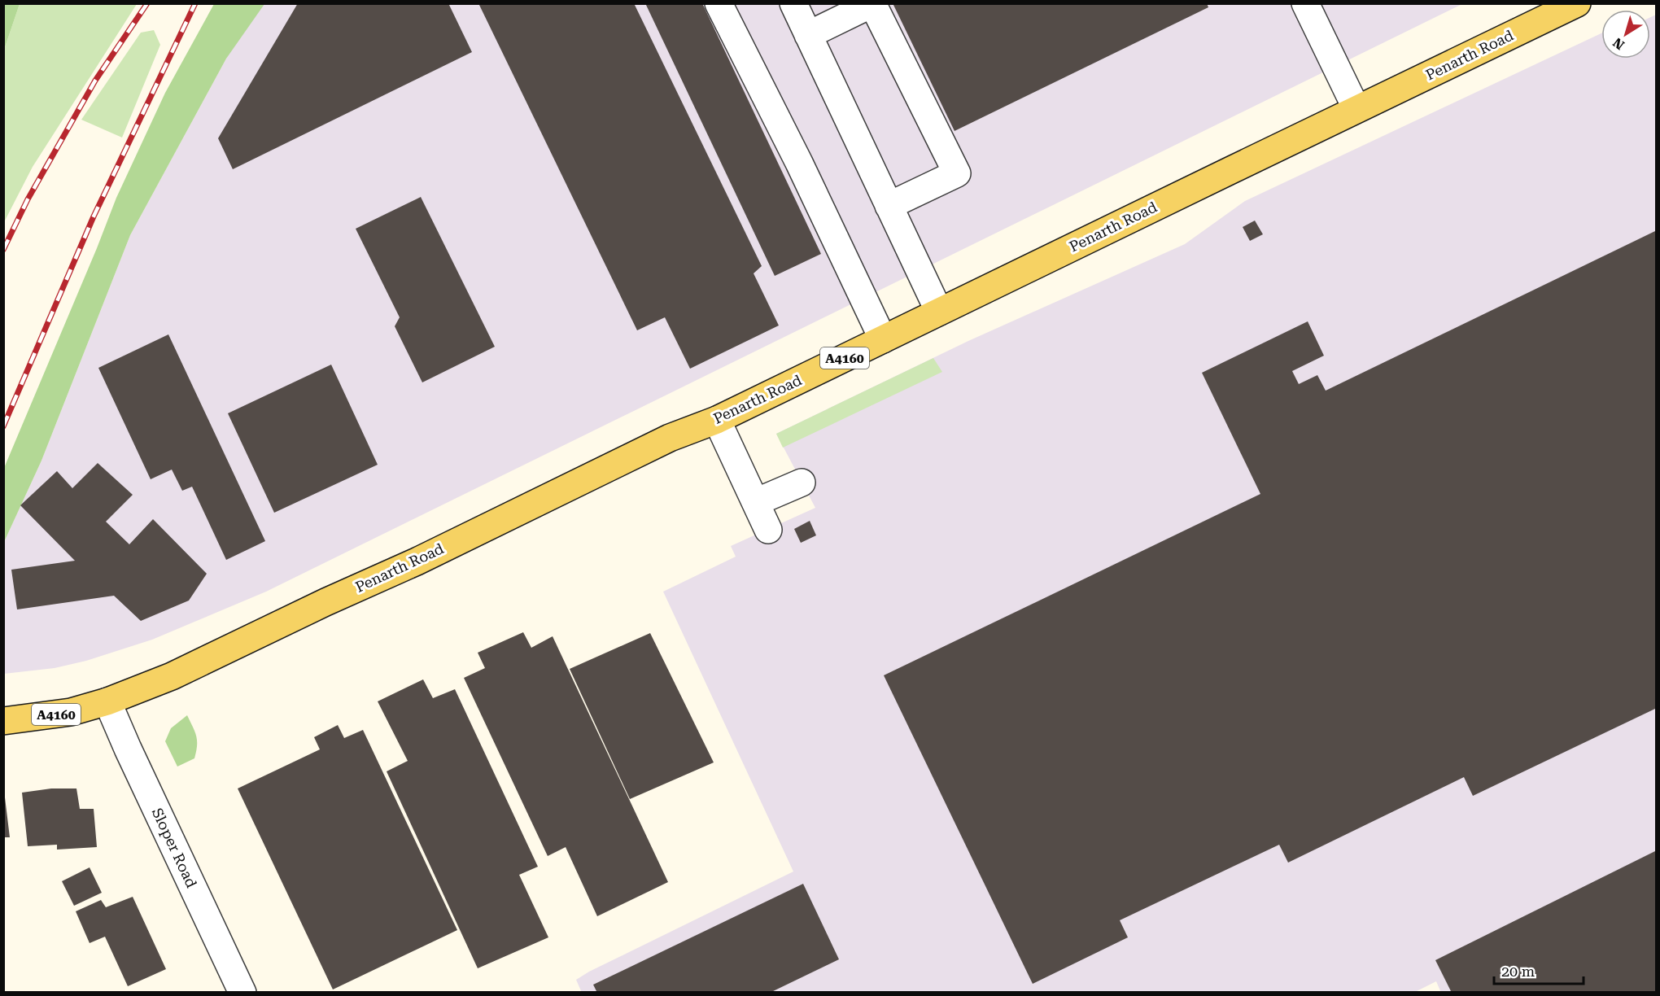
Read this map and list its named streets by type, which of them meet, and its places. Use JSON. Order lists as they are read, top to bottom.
{
  "streets": {
    "main road": ["Penarth Road", "A4160"],
    "street": ["Sloper Road"]
  },
  "crossings": [
    ["Penarth Road", "Sloper Road"]
  ],
  "scale_bar": "20 m",
  "north": "bottom left"
}
